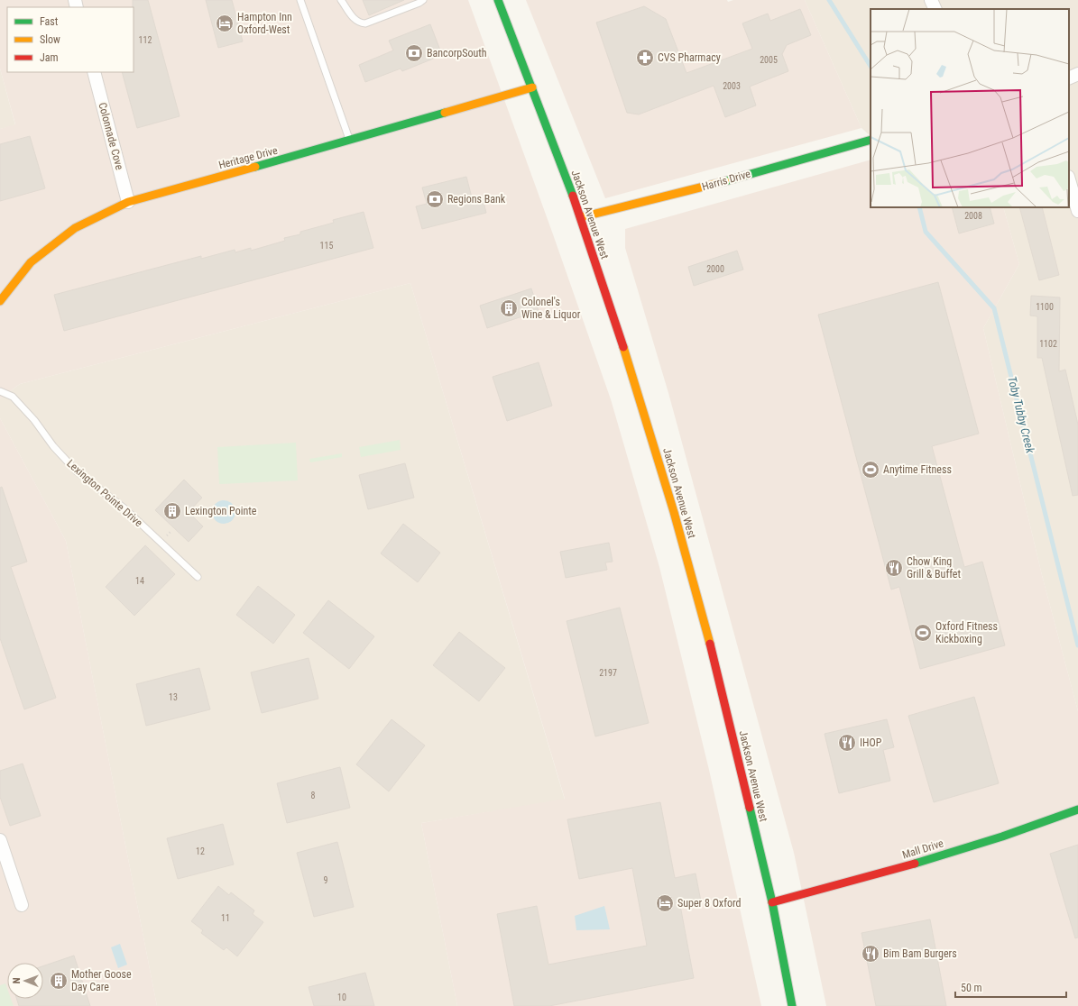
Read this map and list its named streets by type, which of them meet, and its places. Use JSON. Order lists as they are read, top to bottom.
{
  "streets": {
    "street": [
      "Colonnade Cove",
      "Heritage Drive",
      "Harris Drive",
      "Jackson Avenue West",
      "Mall Drive"
    ],
    "lane": ["Lexington Pointe Drive"]
  },
  "crossings": [
    ["Colonnade Cove", "Heritage Drive"],
    ["Heritage Drive", "Jackson Avenue West"],
    ["Harris Drive", "Jackson Avenue West"],
    ["Jackson Avenue West", "Mall Drive"]
  ],
  "water": ["Toby Tubby Creek"],
  "places": {
    "hotel": ["Hampton Inn Oxford-West", "Super 8 Oxford"],
    "bank": ["BancorpSouth", "Regions Bank"],
    "pharmacy": ["CVS Pharmacy"],
    "building": ["Colonel's Wine & Liquor", "Lexington Pointe", "Mother Goose Day Care"],
    "sports": ["Anytime Fitness", "Oxford Fitness Kickboxing"],
    "restaurant": ["Chow King Grill & Buffet", "IHOP", "Bim Bam Burgers"]
  },
  "house_numbers": [
    "112",
    "2005",
    "2003",
    "2008",
    "115",
    "2000",
    "1100",
    "1102",
    "14",
    "2197",
    "13",
    "8",
    "12",
    "9",
    "11",
    "10"
  ],
  "legend": ["Fast", "Slow", "Jam"],
  "scale_bar": "50 m",
  "north": "left"
}
